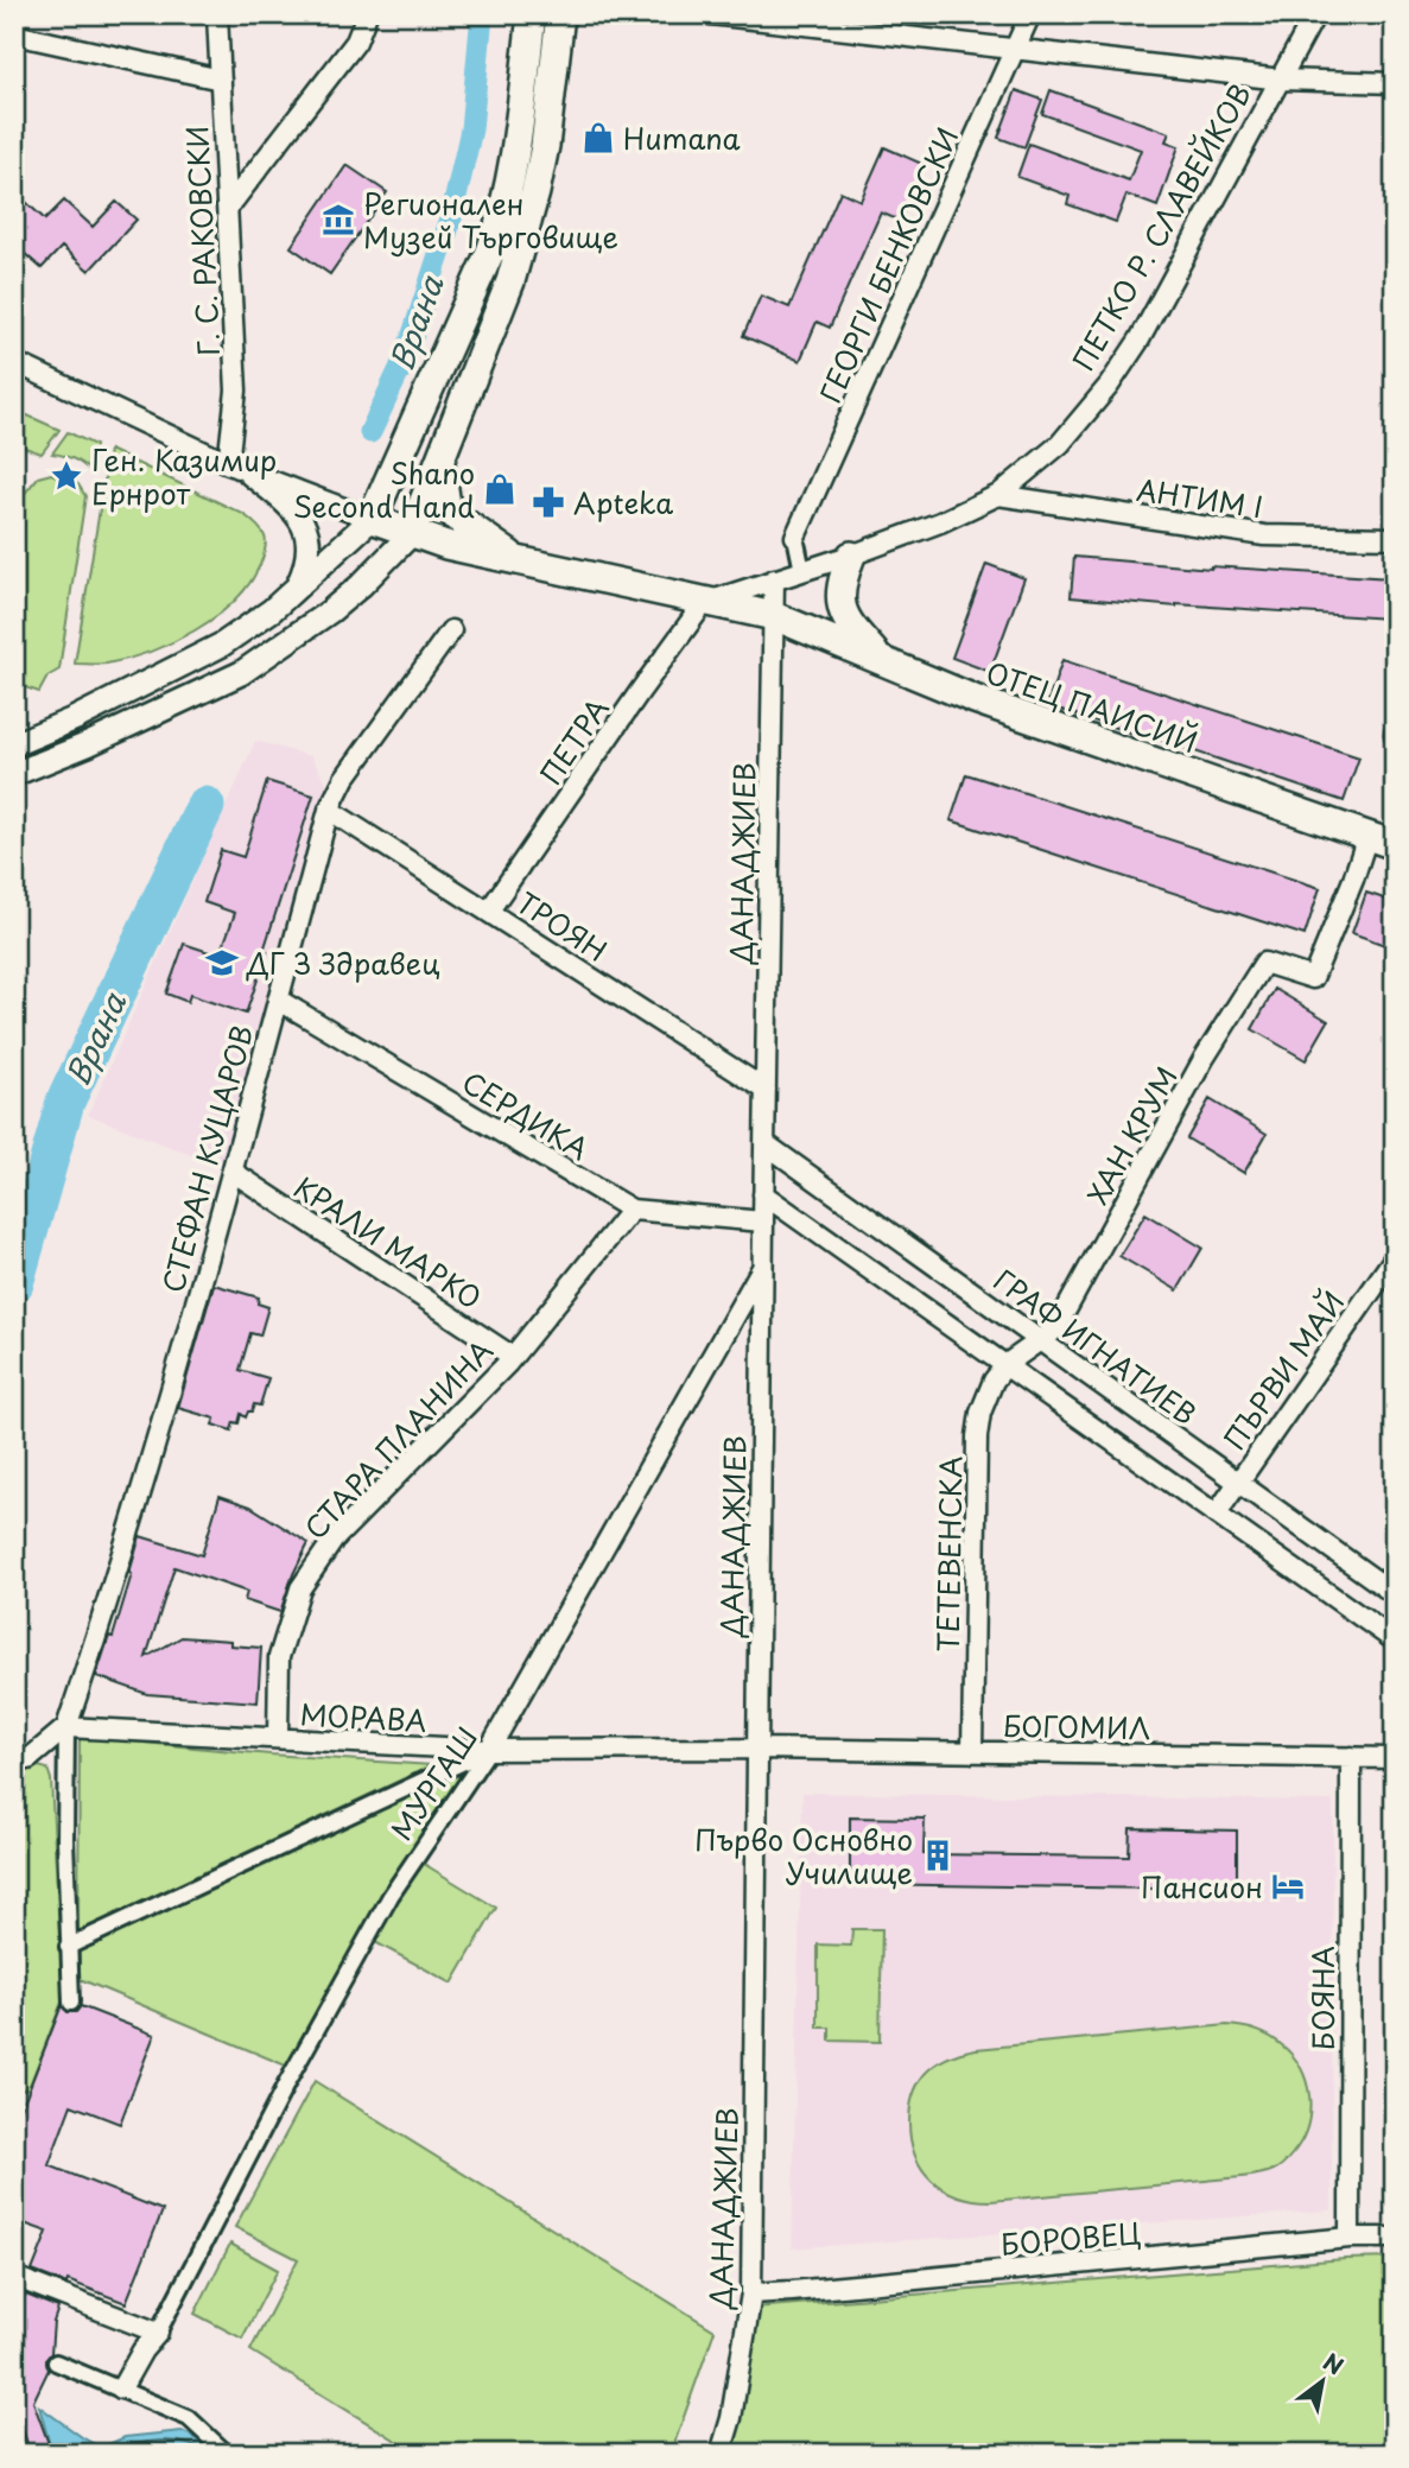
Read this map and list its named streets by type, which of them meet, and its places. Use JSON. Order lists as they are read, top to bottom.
{
  "streets": {
    "main road": ["ОТЕЦ ПАИСИЙ"],
    "street": [
      "ПЕТКО Р. СЛАВЕЙКОВ",
      "Г. С. РАКОВСКИ",
      "ГЕОРГИ БЕНКОВСКИ",
      "АНТИМ I",
      "ПЕТРА",
      "ДАНАДЖИЕВ",
      "ТРОЯН",
      "СЕРДИКА",
      "ХАН КРУМ",
      "СТЕФАН КУЦАРОВ",
      "КРАЛИ МАРКО",
      "ГРАФ ИГНАТИЕВ",
      "ПЪРВИ МАЙ",
      "СТАРА ПЛАНИНА",
      "ТЕТЕВЕНСКА",
      "МОРАВА",
      "БОГОМИЛ",
      "МУРГАШ",
      "БОЯНА",
      "БОРОВЕЦ"
    ]
  },
  "crossings": [
    ["ПЕТКО Р. СЛАВЕЙКОВ", "АНТИМ I"],
    ["ПЕТКО Р. СЛАВЕЙКОВ", "ПЕТРА"],
    ["ОТЕЦ ПАИСИЙ", "ДАНАДЖИЕВ"],
    ["ОТЕЦ ПАИСИЙ", "ХАН КРУМ"],
    ["ПЕТРА", "ТРОЯН"],
    ["ДАНАДЖИЕВ", "ТРОЯН"],
    ["ДАНАДЖИЕВ", "СЕРДИКА"],
    ["ДАНАДЖИЕВ", "ГРАФ ИГНАТИЕВ"],
    ["ДАНАДЖИЕВ", "МОРАВА"],
    ["ДАНАДЖИЕВ", "БОГОМИЛ"],
    ["ДАНАДЖИЕВ", "МУРГАШ"],
    ["ДАНАДЖИЕВ", "БОРОВЕЦ"],
    ["ТРОЯН", "СТЕФАН КУЦАРОВ"],
    ["СЕРДИКА", "СТЕФАН КУЦАРОВ"],
    ["СЕРДИКА", "СТАРА ПЛАНИНА"],
    ["ХАН КРУМ", "ГРАФ ИГНАТИЕВ"],
    ["ХАН КРУМ", "ТЕТЕВЕНСКА"],
    ["СТЕФАН КУЦАРОВ", "КРАЛИ МАРКО"],
    ["СТЕФАН КУЦАРОВ", "МОРАВА"],
    ["КРАЛИ МАРКО", "СТАРА ПЛАНИНА"],
    ["ГРАФ ИГНАТИЕВ", "ПЪРВИ МАЙ"],
    ["СТАРА ПЛАНИНА", "МОРАВА"],
    ["ТЕТЕВЕНСКА", "БОГОМИЛ"],
    ["МОРАВА", "БОГОМИЛ"],
    ["МОРАВА", "МУРГАШ"],
    ["БОГОМИЛ", "БОЯНА"],
    ["БОЯНА", "БОРОВЕЦ"]
  ],
  "water": ["Врана"],
  "places": {
    "shop": ["Humana", "Shano Second Hand"],
    "museum": ["Регионален Музей Търговище"],
    "place": ["Ген. Казимир Ернрот"],
    "pharmacy": ["Apteka"],
    "school or university": ["ДГ 3 Здравец"],
    "building": ["Първо Основно Училище"],
    "hotel": ["Пансион"]
  },
  "north": "top right"
}
